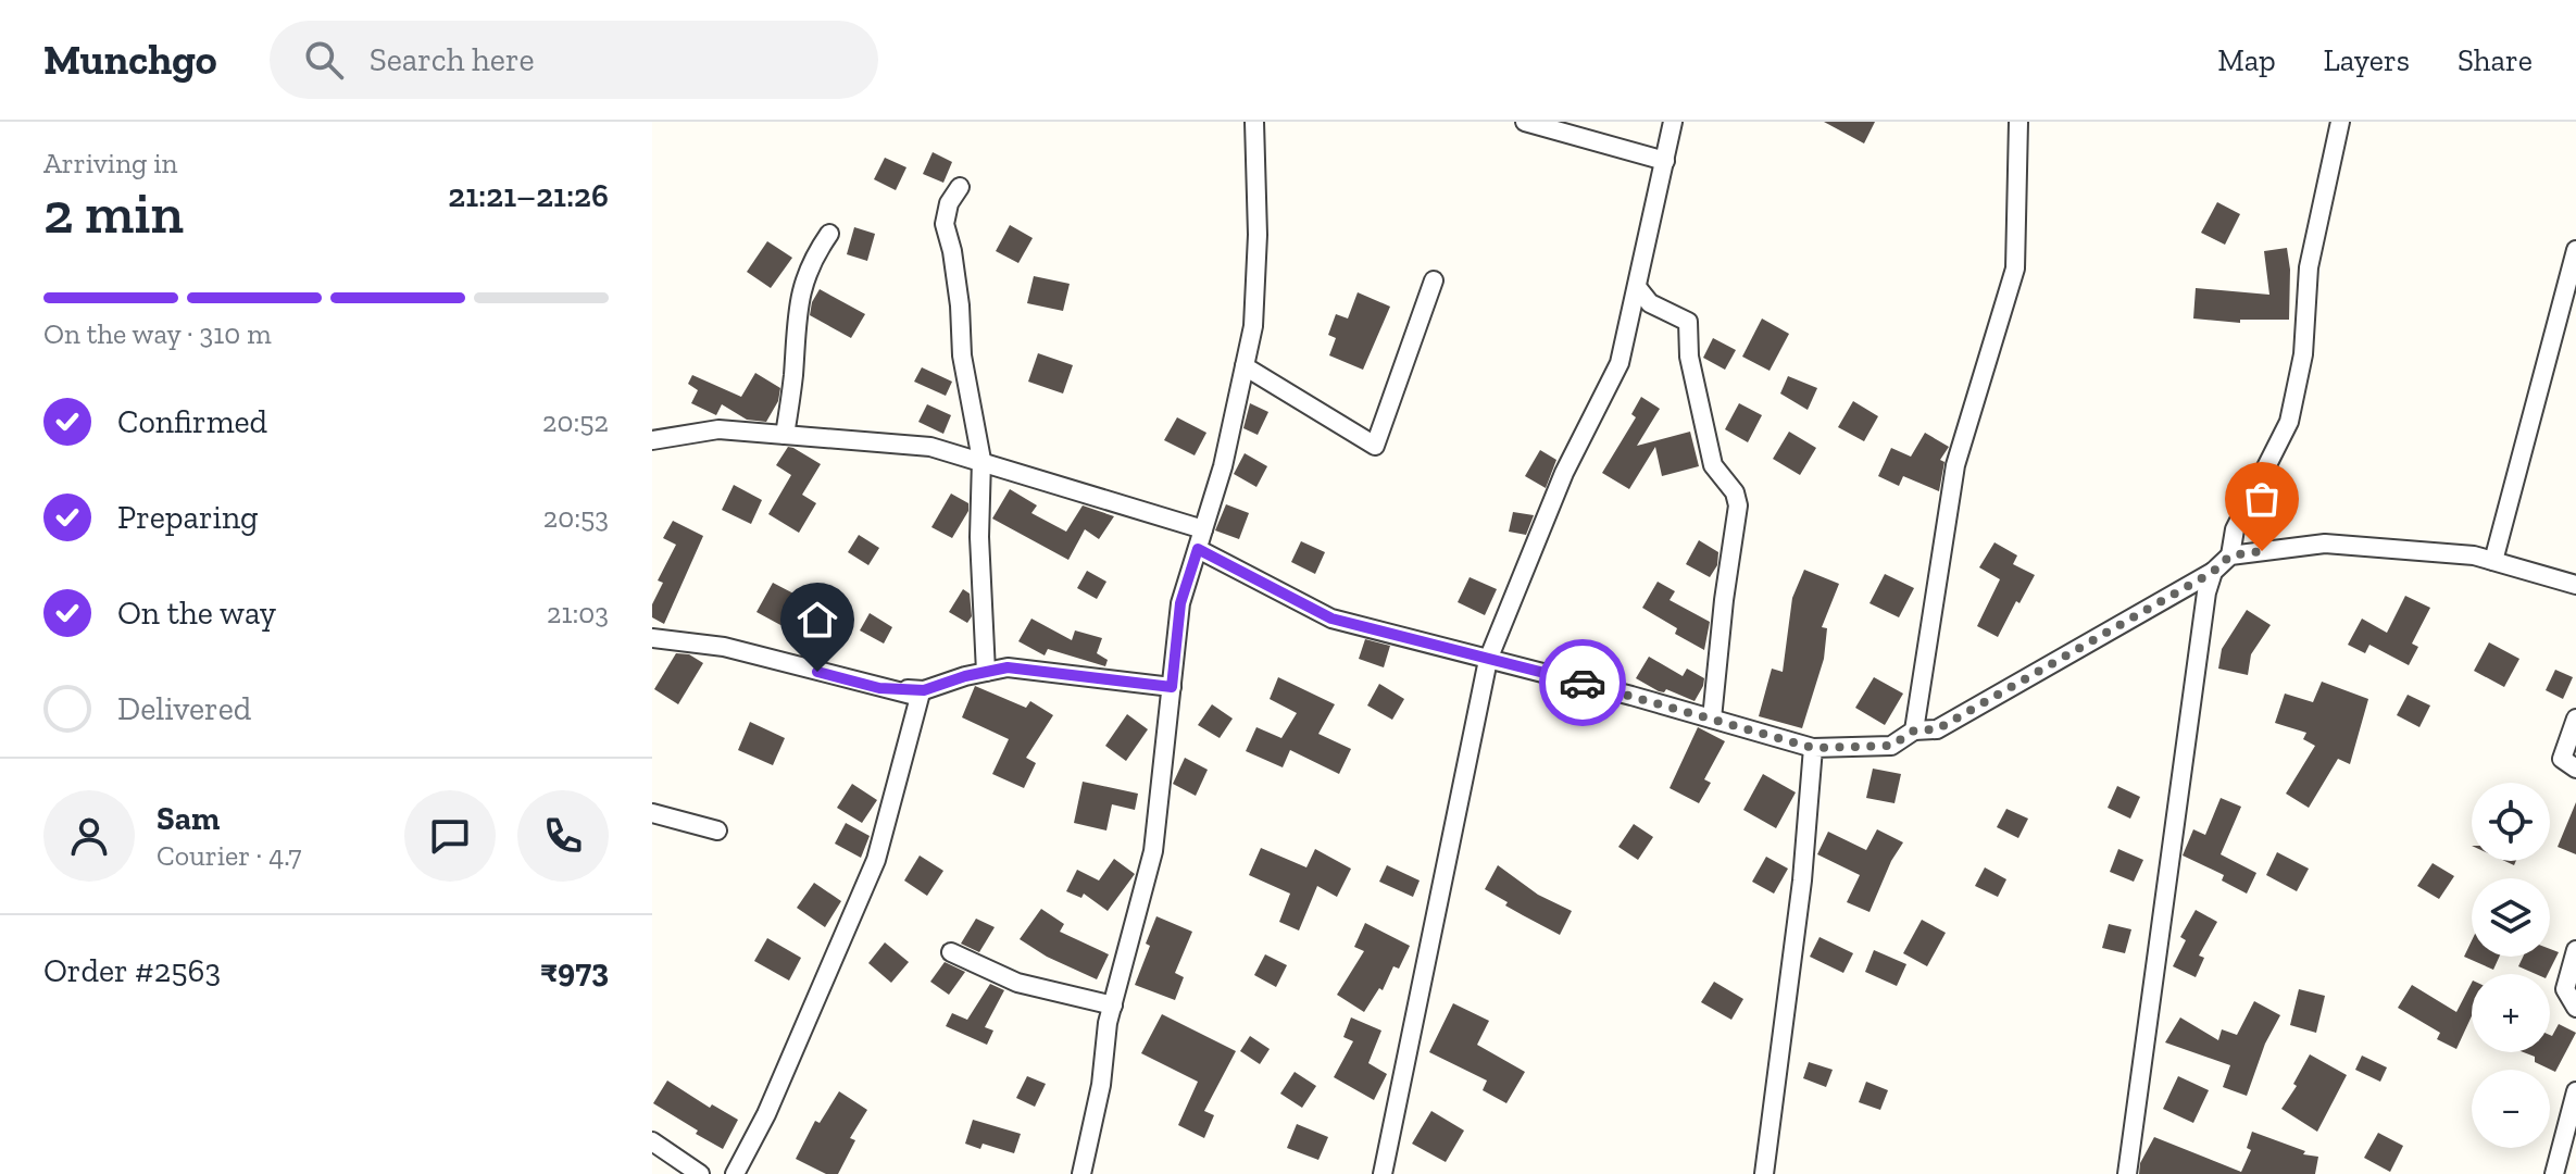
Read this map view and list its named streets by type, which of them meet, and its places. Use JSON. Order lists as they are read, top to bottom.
{
  "page": {
    "header": "Munchgo",
    "search": "Search here",
    "nav": ["Map", "Layers", "Share"],
    "heading": ["2 min", "Arriving in", "21:21–21:26"],
    "panel": [
      "Sam",
      "Courier · 4.7",
      "Order #2563",
      "₹973"
    ],
    "bar": "On the way · 310 m",
    "list": [
      ["Confirmed", "20:52"],
      ["Preparing", "20:53"],
      ["On the way", "21:03"],
      "Delivered"
    ],
    "map_buttons": ["+", "−"]
  }
}
